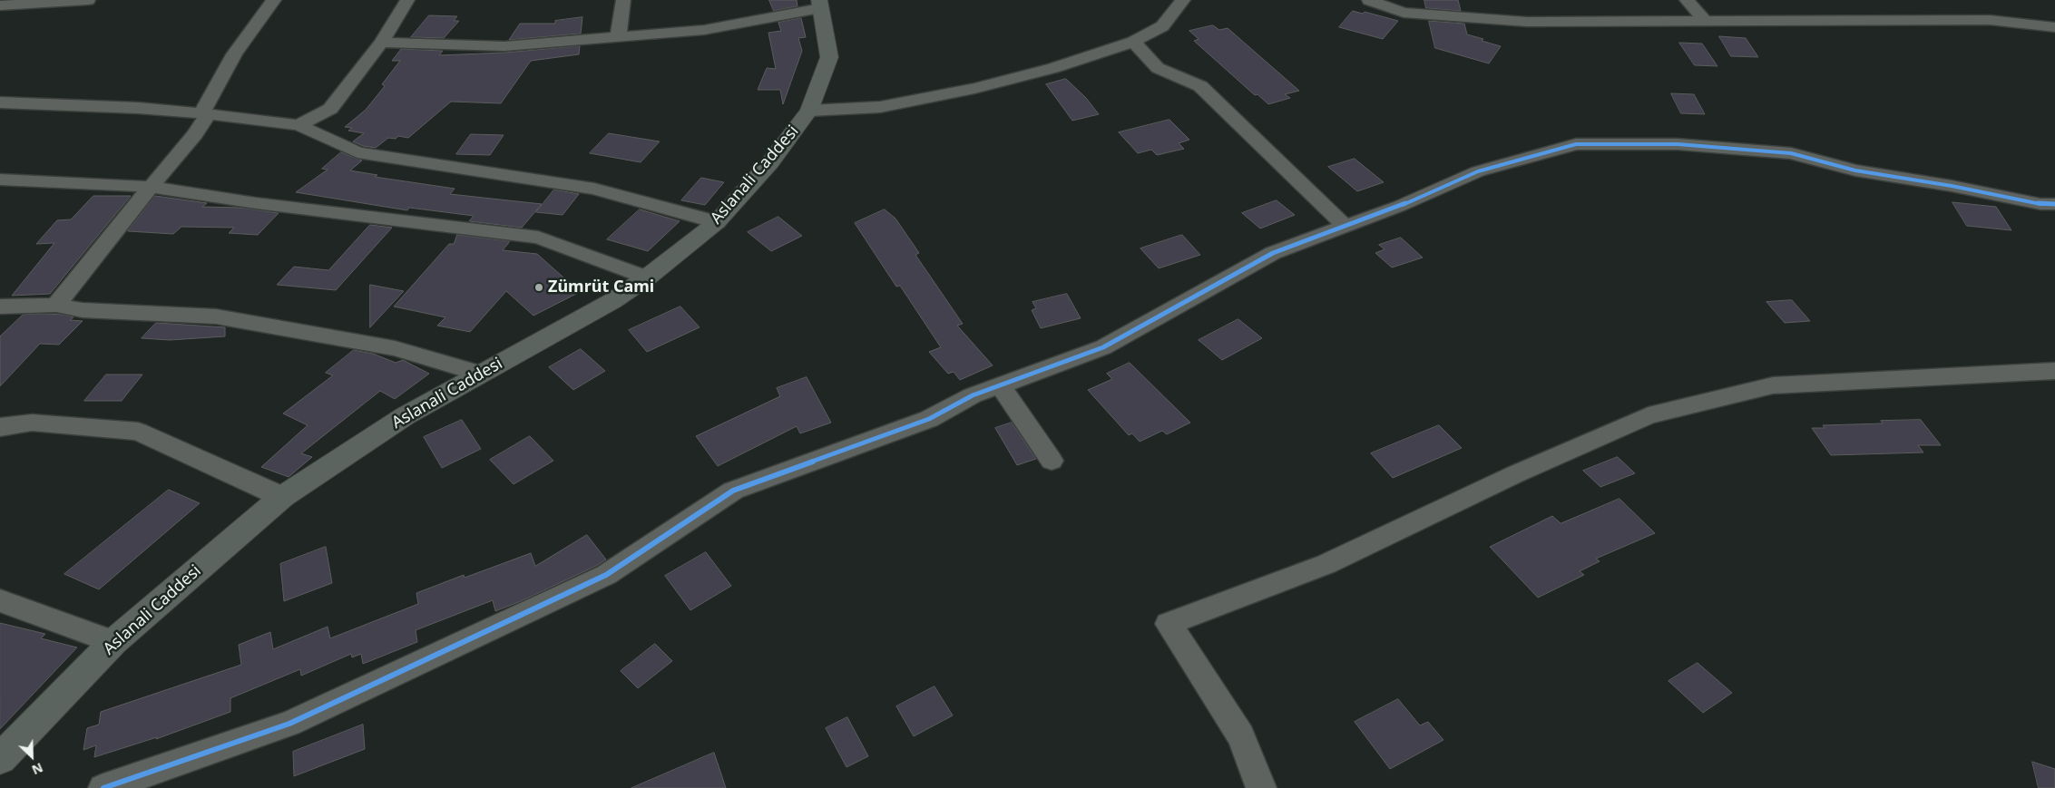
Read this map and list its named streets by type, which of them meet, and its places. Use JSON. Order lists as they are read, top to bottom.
{
  "streets": {
    "street": ["Aslanali Caddesi"]
  },
  "places": ["Zümrüt Cami"],
  "north": "bottom right"
}
